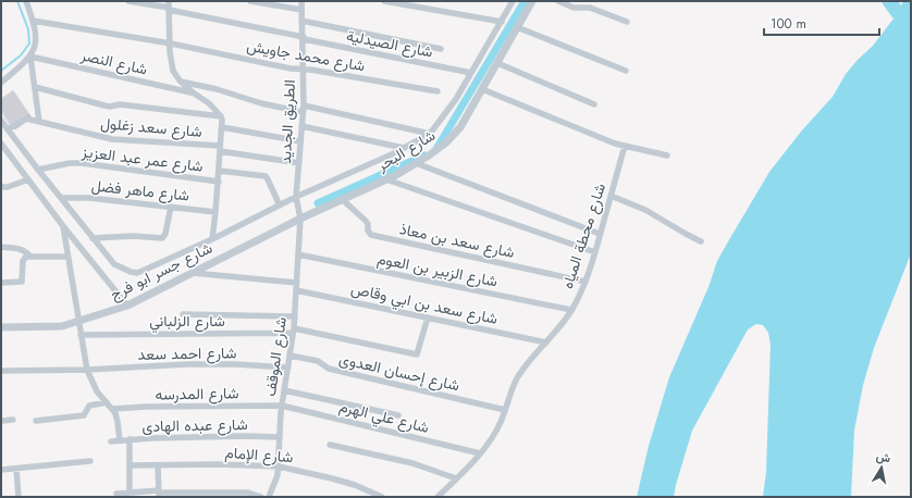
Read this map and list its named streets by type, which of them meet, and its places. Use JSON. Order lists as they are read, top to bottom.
{
  "streets": {
    "street": [
      "شارع الصيدلية",
      "شارع محمد جاويش",
      "شارع النصر",
      "الطريق الجديد",
      "شارع سعد زغلول",
      "شارع البحر",
      "شارع عمر عبد العزيز",
      "شارع ماهر فضل",
      "شارع محطة المياه",
      "شارع سعد بن معاذ",
      "شارع الزبير بن العوم",
      "شارع جسر ابو فرج",
      "شارع سعد بن ابي وقاص",
      "شارع الزلباني",
      "شارع احمد سعد",
      "شارع الموقف",
      "شارع إحسان العدوى",
      "شارع المدرسه",
      "شارع علي الهرم",
      "شارع عبده الهادى",
      "شارع الإمام"
    ]
  },
  "crossings": [
    ["شارع الصيدلية", "الطريق الجديد"],
    ["شارع محمد جاويش", "الطريق الجديد"],
    ["الطريق الجديد", "شارع سعد زغلول"],
    ["الطريق الجديد", "شارع البحر"],
    ["الطريق الجديد", "شارع جسر ابو فرج"],
    ["الطريق الجديد", "شارع الموقف"],
    ["شارع البحر", "شارع سعد بن معاذ"],
    ["شارع البحر", "شارع جسر ابو فرج"],
    ["شارع البحر", "شارع الموقف"],
    ["شارع محطة المياه", "شارع سعد بن معاذ"],
    ["شارع محطة المياه", "شارع الزبير بن العوم"],
    ["شارع محطة المياه", "شارع سعد بن ابي وقاص"],
    ["شارع محطة المياه", "شارع إحسان العدوى"],
    ["شارع محطة المياه", "شارع علي الهرم"],
    ["شارع الزبير بن العوم", "شارع الموقف"],
    ["شارع جسر ابو فرج", "شارع الموقف"],
    ["شارع سعد بن ابي وقاص", "شارع الزلباني"],
    ["شارع سعد بن ابي وقاص", "شارع الموقف"],
    ["شارع الزلباني", "شارع الموقف"],
    ["شارع احمد سعد", "شارع الموقف"],
    ["شارع الموقف", "شارع إحسان العدوى"],
    ["شارع الموقف", "شارع المدرسه"],
    ["شارع الموقف", "شارع علي الهرم"],
    ["شارع الموقف", "شارع عبده الهادى"],
    ["شارع الموقف", "شارع الإمام"],
    ["شارع المدرسه", "شارع علي الهرم"]
  ],
  "scale_bar": "100 m",
  "north": "top"
}
